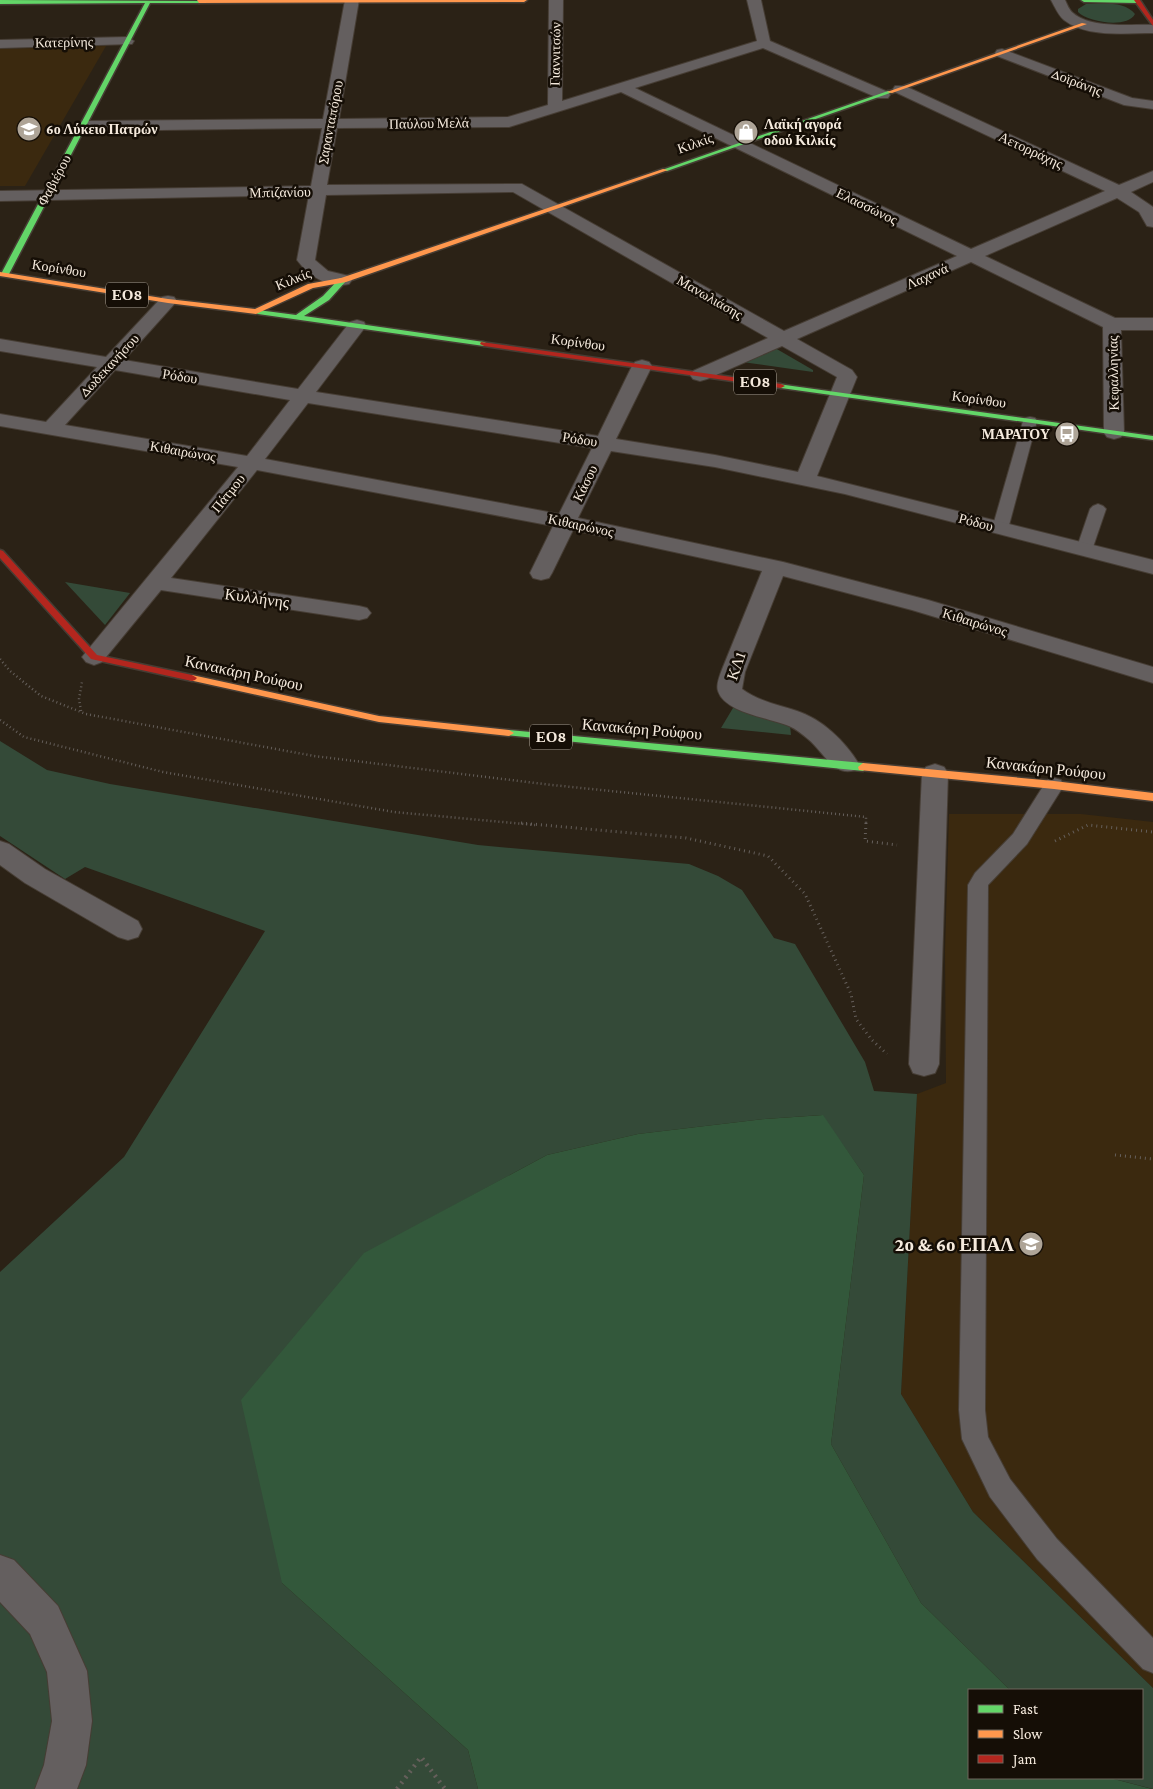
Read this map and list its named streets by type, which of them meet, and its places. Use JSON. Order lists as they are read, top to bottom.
{
  "streets": {
    "main road": [
      "Κιλκίς",
      "Φαβιέρου",
      "Κορίνθου",
      "ΕΟ8",
      "Κανακάρη Ρούφου"
    ],
    "street": [
      "Κατερίνης",
      "Γιαννιτσών",
      "Δοϊράνης",
      "Σαρανταπόρου",
      "Παύλου Μελά",
      "Αετορράχης",
      "Μπιζανίου",
      "Ελασσώνος",
      "Λαχανά",
      "Μανωλιάσης",
      "Δωδεκανήσου",
      "Κεφαλληνίας",
      "Ρόδου",
      "Κιθαιρώνος",
      "Κάσου",
      "Πάτμου",
      "Κυλλήνης",
      "ΚΛ1"
    ]
  },
  "crossings": [
    ["Κατερίνης", "Φαβιέρου"],
    ["Γιαννιτσών", "Παύλου Μελά"],
    ["Δοϊράνης", "Κιλκίς"],
    ["Σαρανταπόρου", "Παύλου Μελά"],
    ["Σαρανταπόρου", "Κιλκίς"],
    ["Σαρανταπόρου", "Μπιζανίου"],
    ["Παύλου Μελά", "Φαβιέρου"],
    ["Παύλου Μελά", "Ελασσώνος"],
    ["Κιλκίς", "Αετορράχης"],
    ["Κιλκίς", "Μπιζανίου"],
    ["Κιλκίς", "Ελασσώνος"],
    ["Κιλκίς", "Κορίνθου"],
    ["Κιλκίς", "Μανωλιάσης"],
    ["Αετορράχης", "Λαχανά"],
    ["Φαβιέρου", "Μπιζανίου"],
    ["Φαβιέρου", "Κορίνθου"],
    ["Μπιζανίου", "Μανωλιάσης"],
    ["Ελασσώνος", "Λαχανά"],
    ["Ελασσώνος", "Κεφαλληνίας"],
    ["Κορίνθου", "Λαχανά"],
    ["Κορίνθου", "Μανωλιάσης"],
    ["Κορίνθου", "Δωδεκανήσου"],
    ["Κορίνθου", "Κεφαλληνίας"],
    ["Κορίνθου", "Κάσου"],
    ["Κορίνθου", "Πάτμου"],
    ["Λαχανά", "Μανωλιάσης"],
    ["Δωδεκανήσου", "Ρόδου"],
    ["Δωδεκανήσου", "Κιθαιρώνος"],
    ["Ρόδου", "Κάσου"],
    ["Ρόδου", "Πάτμου"],
    ["Κιθαιρώνος", "Κάσου"],
    ["Κιθαιρώνος", "Πάτμου"],
    ["Κιθαιρώνος", "ΚΛ1"],
    ["Πάτμου", "Κυλλήνης"],
    ["Πάτμου", "Κανακάρη Ρούφου"],
    ["ΚΛ1", "Κανακάρη Ρούφου"]
  ],
  "places": {
    "school or university": ["6ο Λύκειο Πατρών", "2ο & 6ο ΕΠΑΛ"],
    "shop": ["Λαϊκή αγορά οδού Κιλκίς"],
    "bus stop": ["ΜΑΡΑΤΟΥ"]
  },
  "legend": ["Fast", "Slow", "Jam"]
}
